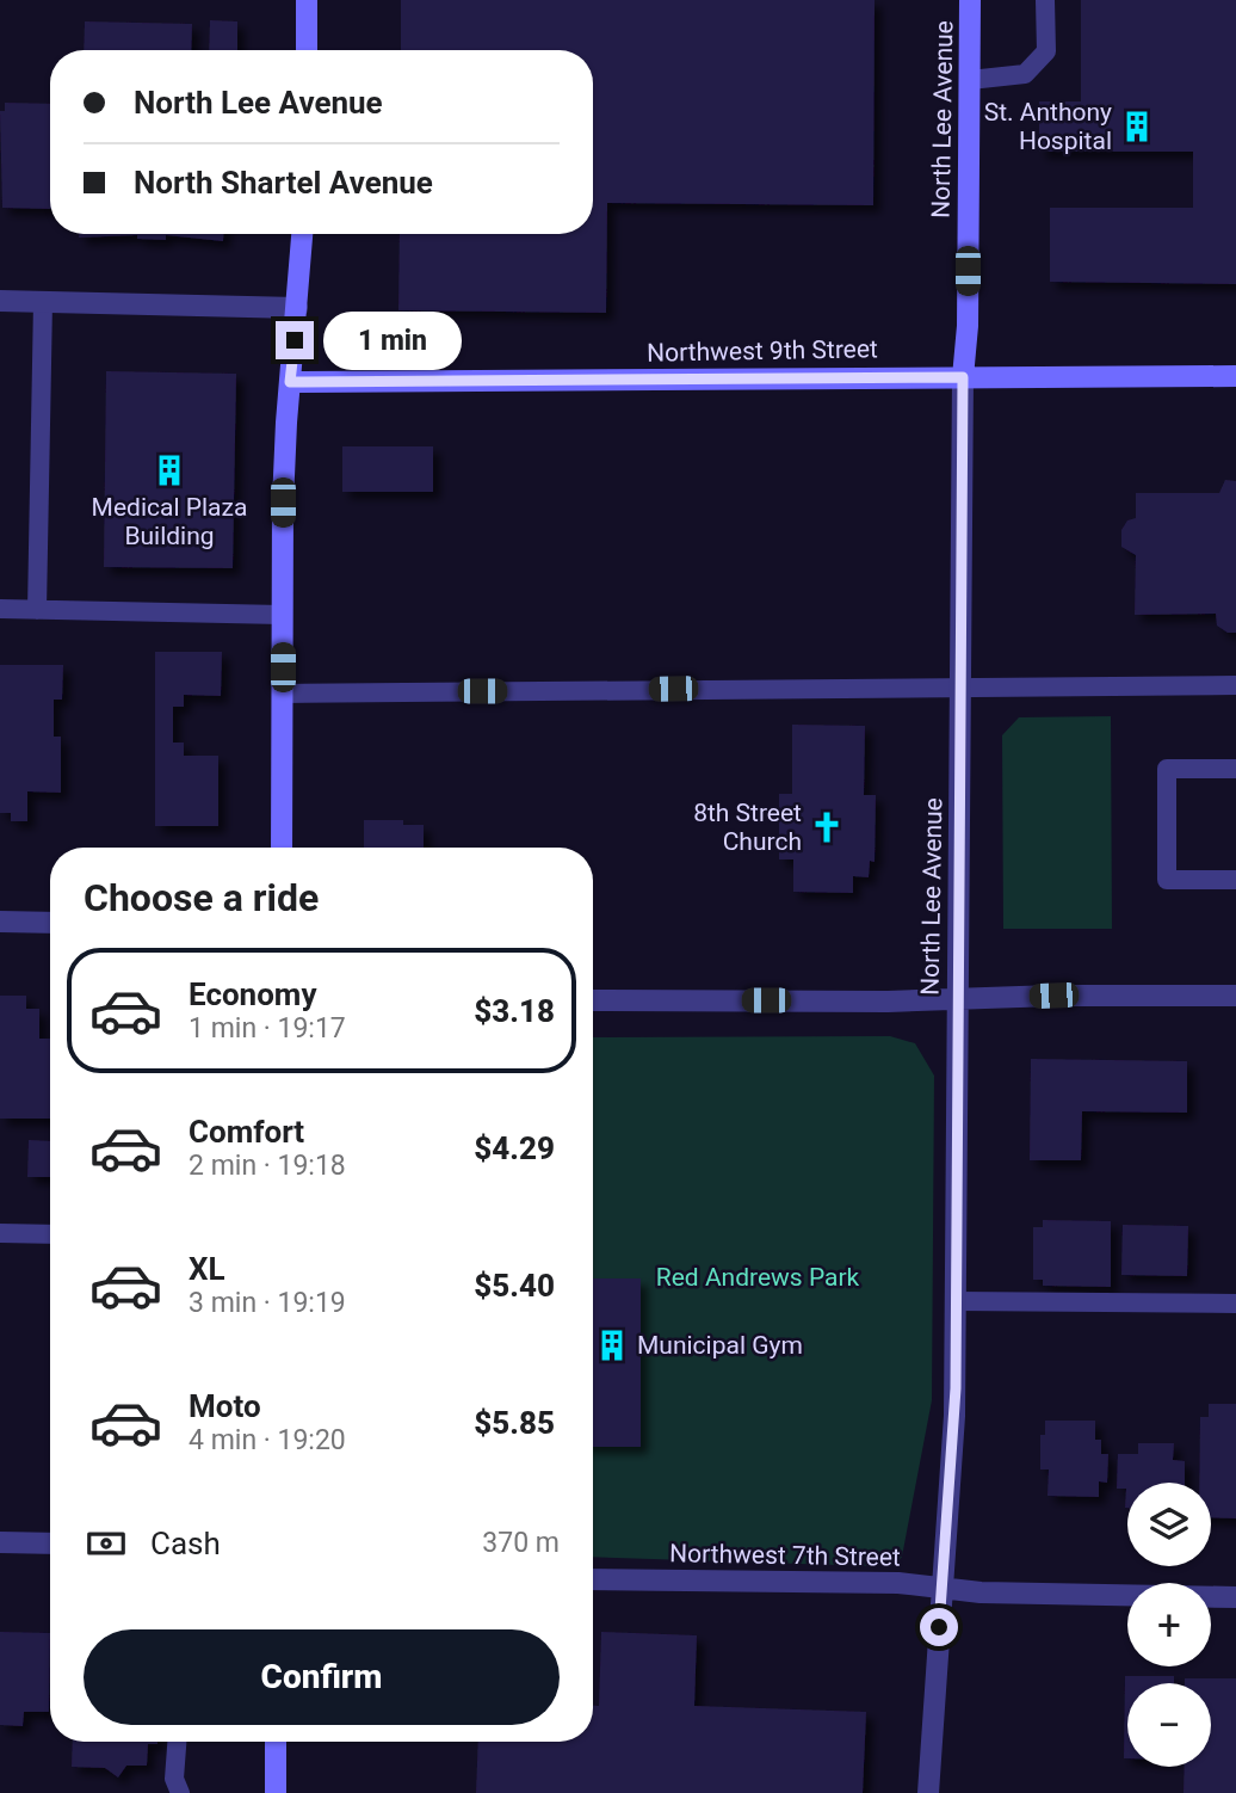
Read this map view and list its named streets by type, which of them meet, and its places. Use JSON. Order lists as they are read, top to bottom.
{
  "streets": {
    "street": ["North Lee Avenue", "Northwest 9th Street", "Northwest 7th Street"]
  },
  "crossings": [
    ["North Lee Avenue", "Northwest 9th Street"],
    ["North Lee Avenue", "Northwest 7th Street"]
  ],
  "parks": ["Red Andrews Park"],
  "places": {
    "building": ["St. Anthony Hospital", "Medical Plaza Building", "Municipal Gym"],
    "church": ["8th Street Church"]
  },
  "page": {
    "banner": ["North Lee Avenue", "North Shartel Avenue"],
    "bubble": "1 min",
    "heading": "Choose a ride",
    "list": [
      {
        "name": "Economy",
        "note": "1 min · 19:17",
        "value": "$3.18"
      },
      {
        "name": "Comfort",
        "note": "2 min · 19:18",
        "value": "$4.29"
      },
      {
        "name": "XL",
        "note": "3 min · 19:19",
        "value": "$5.40"
      },
      {
        "name": "Moto",
        "note": "4 min · 19:20",
        "value": "$5.85"
      }
    ],
    "map_buttons": ["+", "−"],
    "pay": ["Cash", "370 m"],
    "buttons": "Confirm"
  }
}
